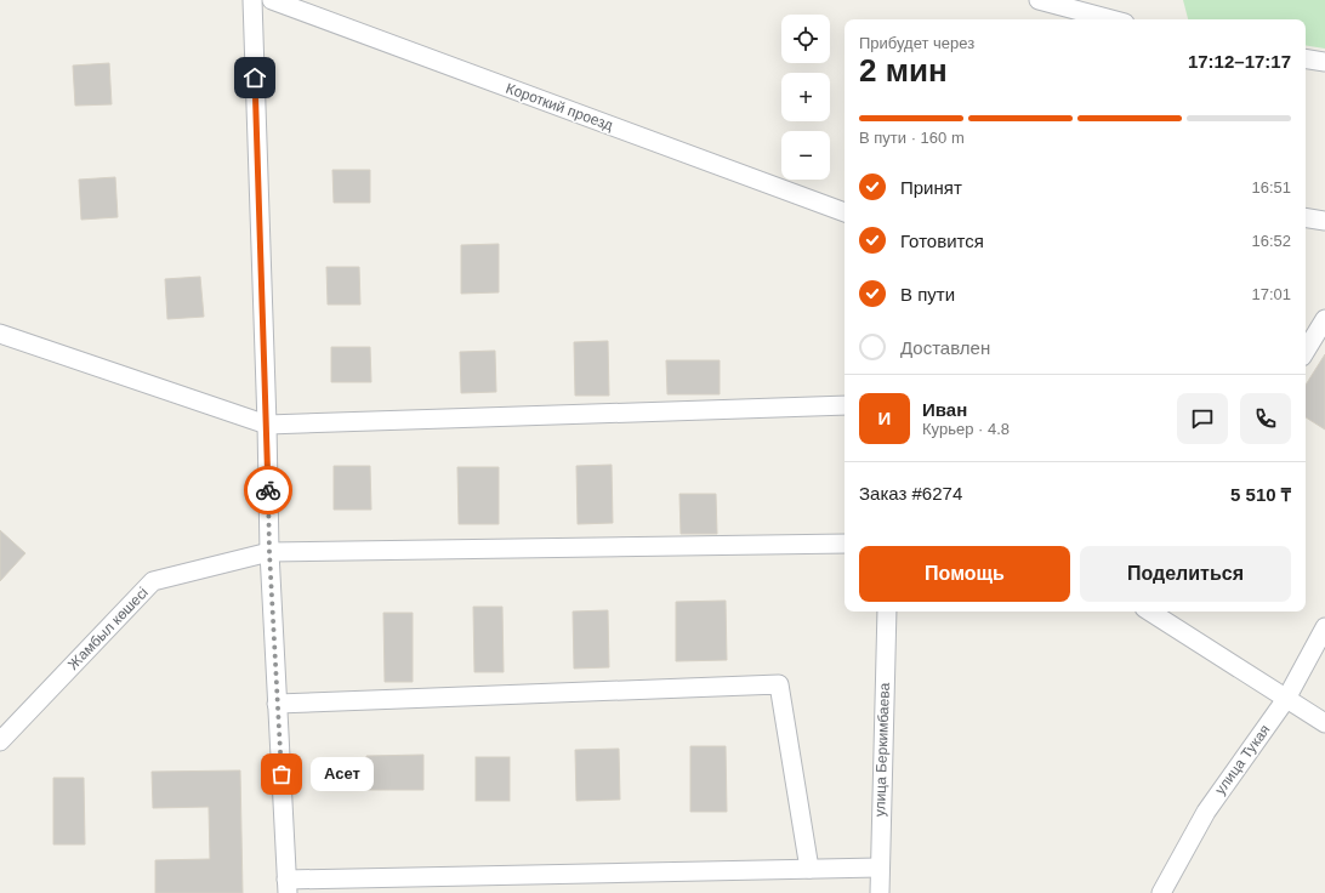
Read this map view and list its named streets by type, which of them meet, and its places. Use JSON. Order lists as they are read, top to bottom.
{
  "streets": {
    "street": [
      "Короткий проезд",
      "Жамбыл көшесі",
      "улица Беркимбаева",
      "улица Тукая"
    ]
  },
  "places": ["Асет"],
  "page": {
    "map_buttons": ["+", "−"],
    "heading": ["2 мин", "Прибудет через", "17:12–17:17"],
    "panel": [
      "Иван",
      "Курьер · 4.8",
      "Заказ #6274",
      "5 510 ₸"
    ],
    "bar": "В пути · 160 m",
    "list": [
      ["Принят", "16:51"],
      ["Готовится", "16:52"],
      ["В пути", "17:01"],
      "Доставлен"
    ],
    "round": "И",
    "buttons": ["Помощь", "Поделиться"],
    "bubble": "Асет"
  }
}
